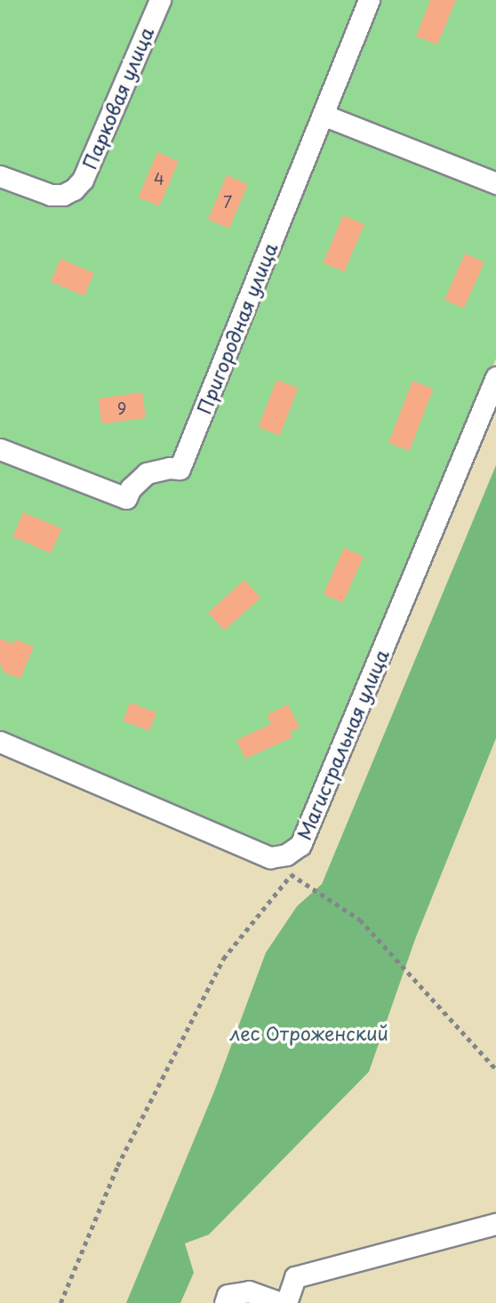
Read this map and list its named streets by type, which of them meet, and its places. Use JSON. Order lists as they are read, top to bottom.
{
  "streets": {
    "street": ["Парковая улица", "Пригородная улица", "Магистральная улица"]
  },
  "parks": ["лес Отроженский"],
  "house_numbers": ["4", "7", "9"]
}
